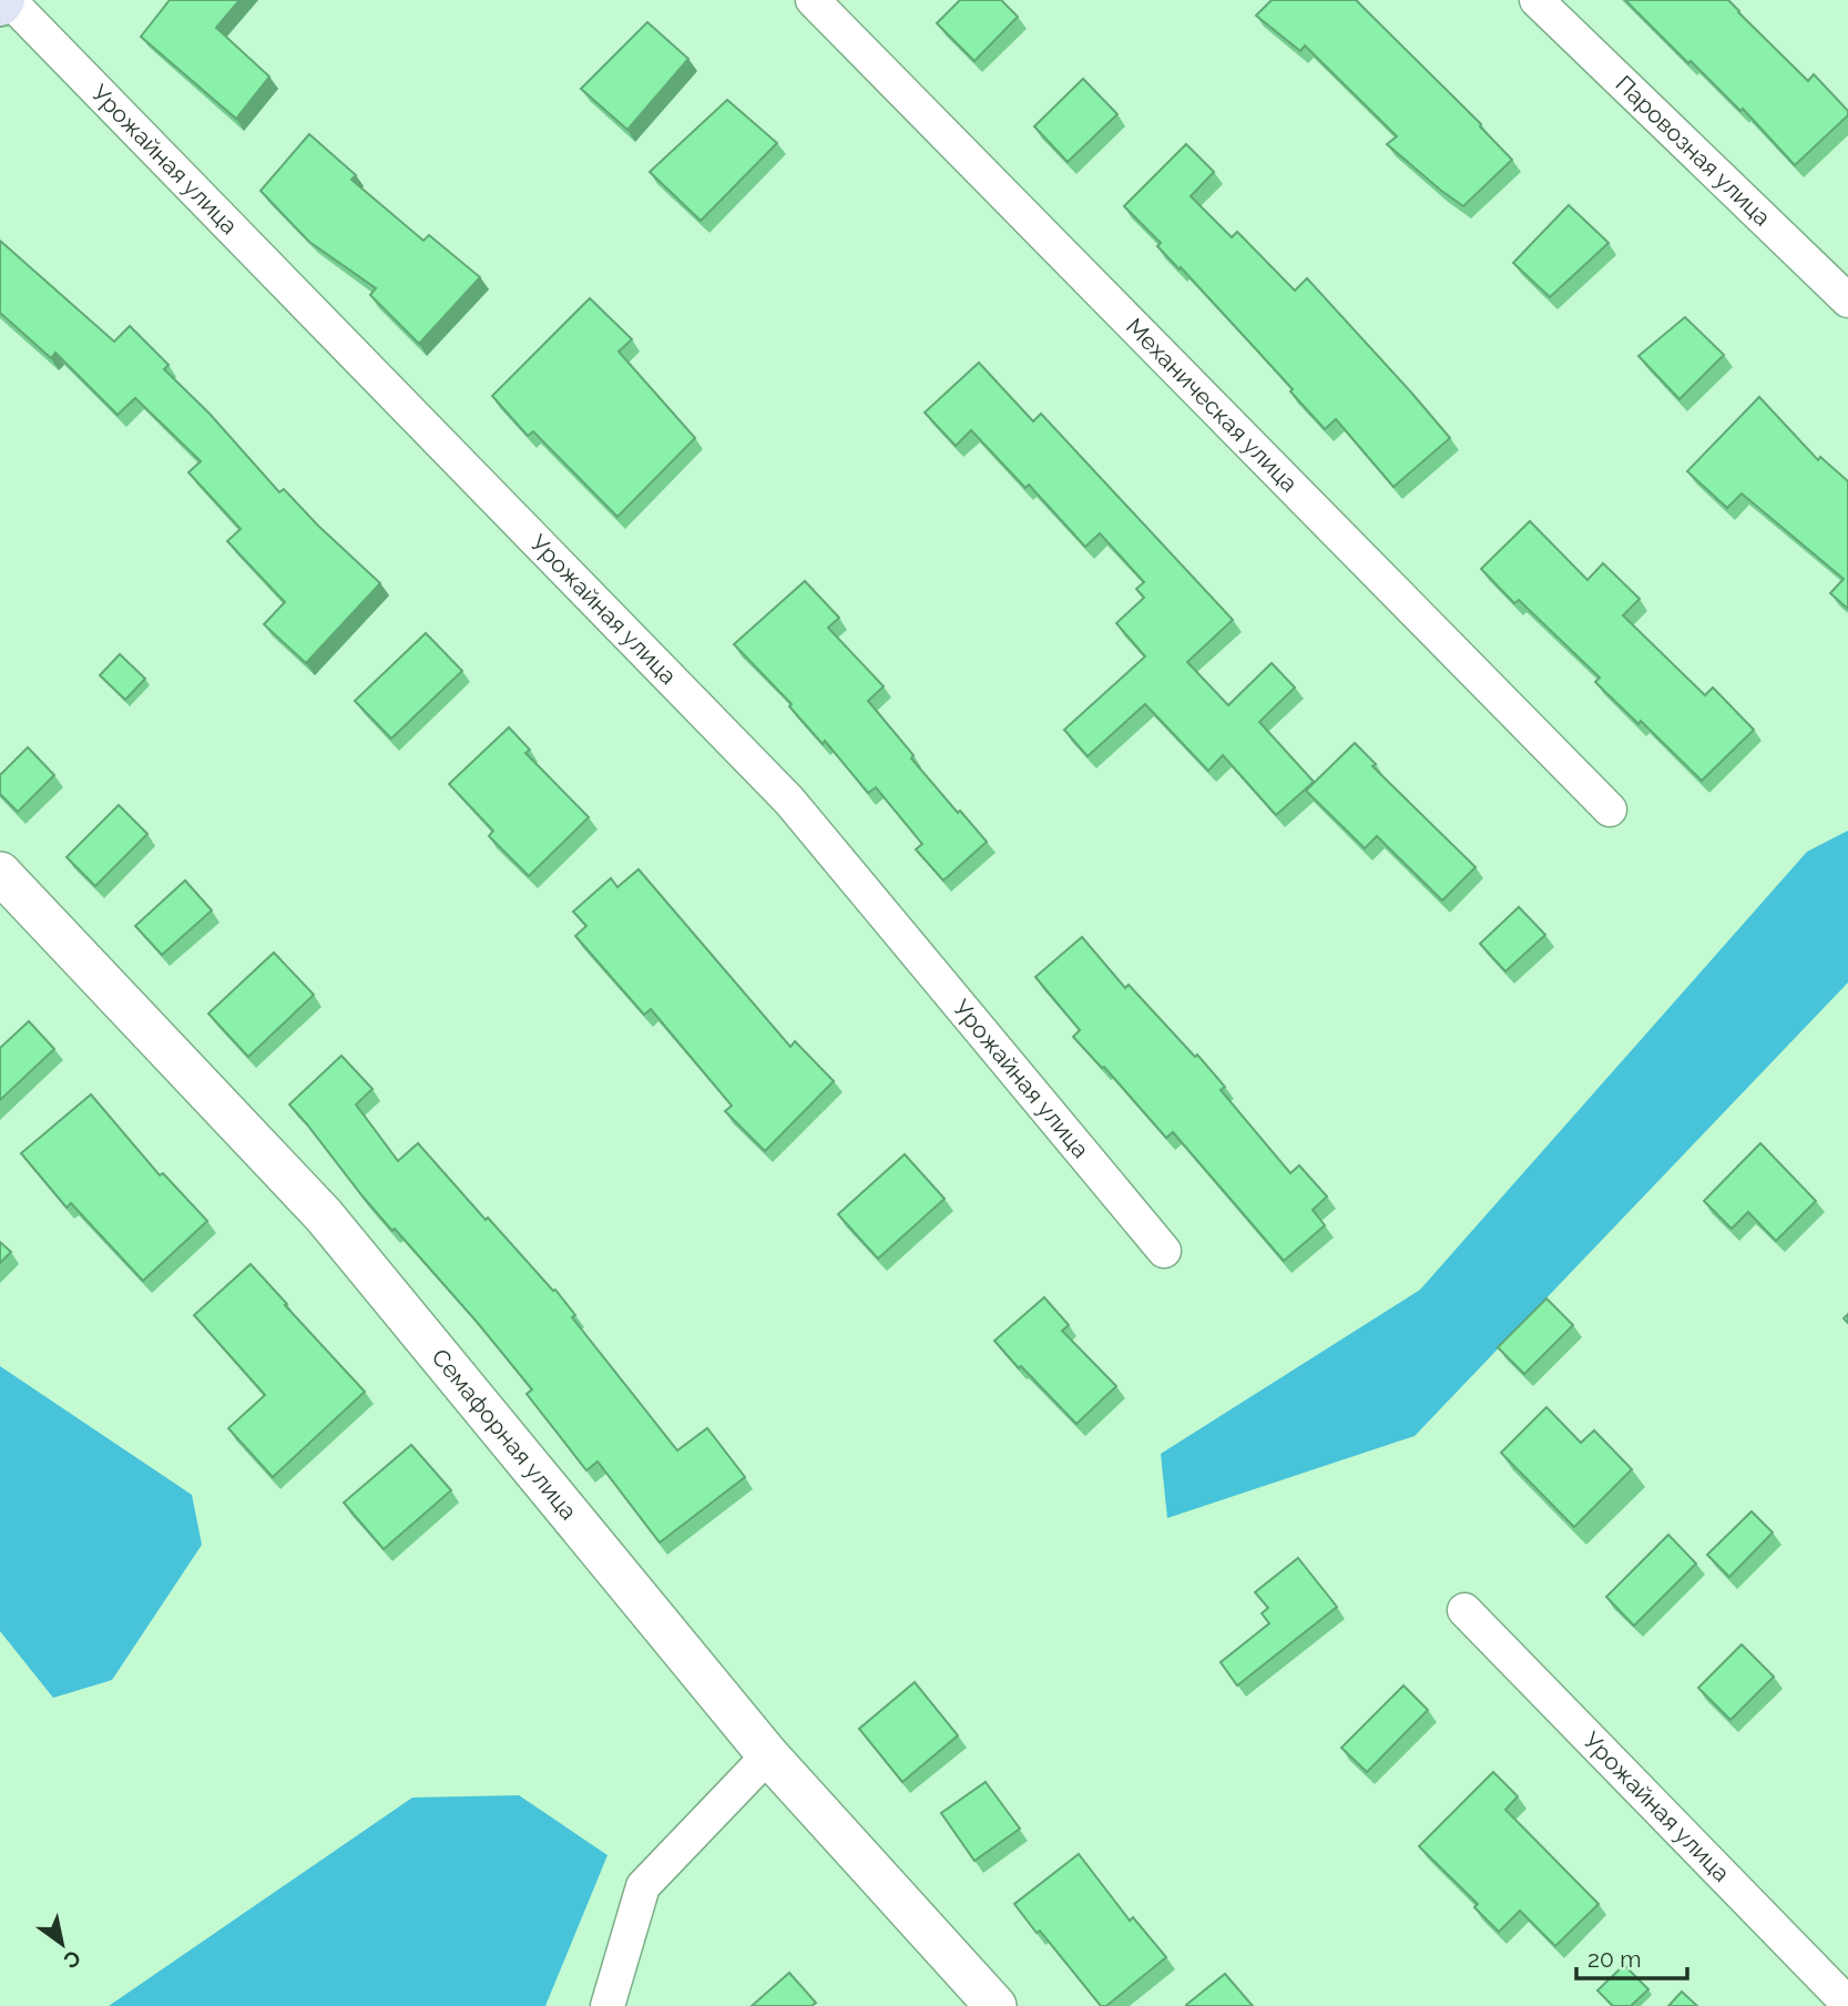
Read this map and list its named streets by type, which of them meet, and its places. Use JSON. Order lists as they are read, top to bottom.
{
  "streets": {
    "street": [
      "Паровозная улица",
      "Урожайная улица",
      "Механическая улица",
      "Семафорная улица"
    ]
  },
  "scale_bar": "20 m",
  "north": "bottom right"
}
